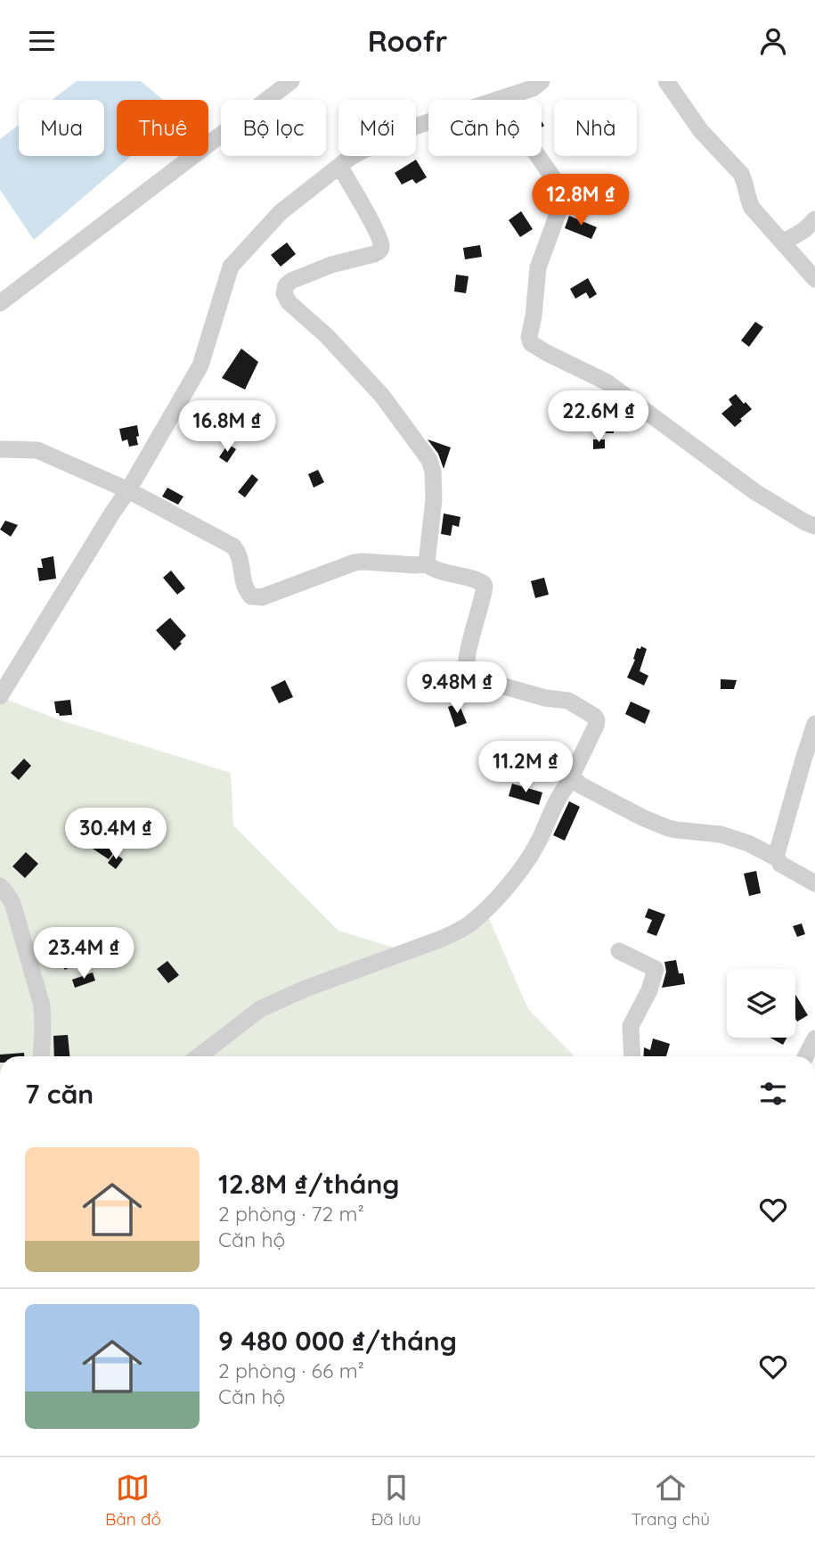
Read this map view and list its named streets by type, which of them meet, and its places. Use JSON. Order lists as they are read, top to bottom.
{
  "page": {
    "header": "Roofr",
    "chip": [
      "Mua",
      "Thuê",
      "Bộ lọc",
      "Mới",
      "Căn hộ",
      "Nhà"
    ],
    "price": [
      "12.8M ₫",
      "22.6M ₫",
      "16.8M ₫",
      "9.48M ₫",
      "11.2M ₫",
      "30.4M ₫",
      "23.4M ₫"
    ],
    "heading": "7 căn",
    "list": [
      {
        "name": "12.8M ₫/tháng",
        "note": "2 phòng · 72 m² · Căn hộ"
      },
      {
        "name": "9 480 000 ₫/tháng",
        "note": "2 phòng · 66 m² · Căn hộ"
      }
    ],
    "tabs": ["Bản đồ", "Đã lưu", "Trang chủ"]
  }
}
